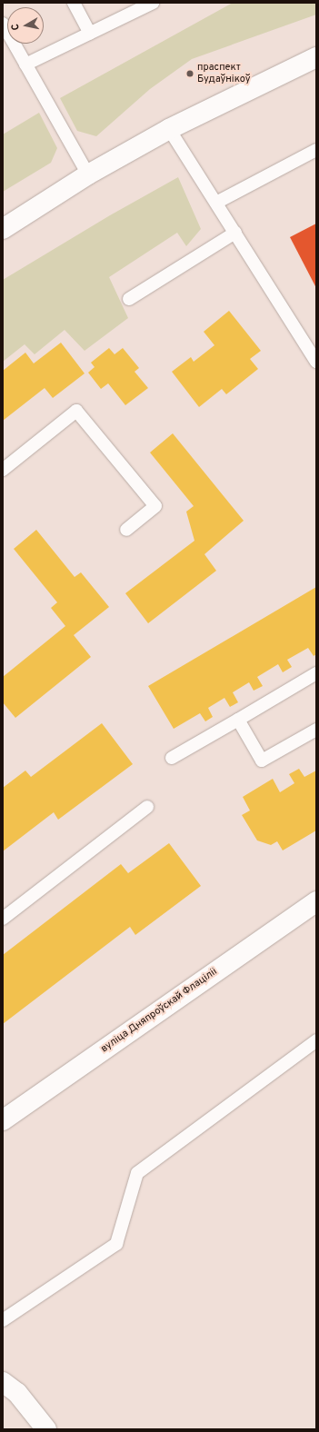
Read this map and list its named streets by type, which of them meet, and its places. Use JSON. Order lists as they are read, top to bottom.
{
  "streets": {
    "street": ["вуліца Дняпроўскай Флаціліі"]
  },
  "places": ["праспект Будаўнікоў"],
  "north": "left"
}
